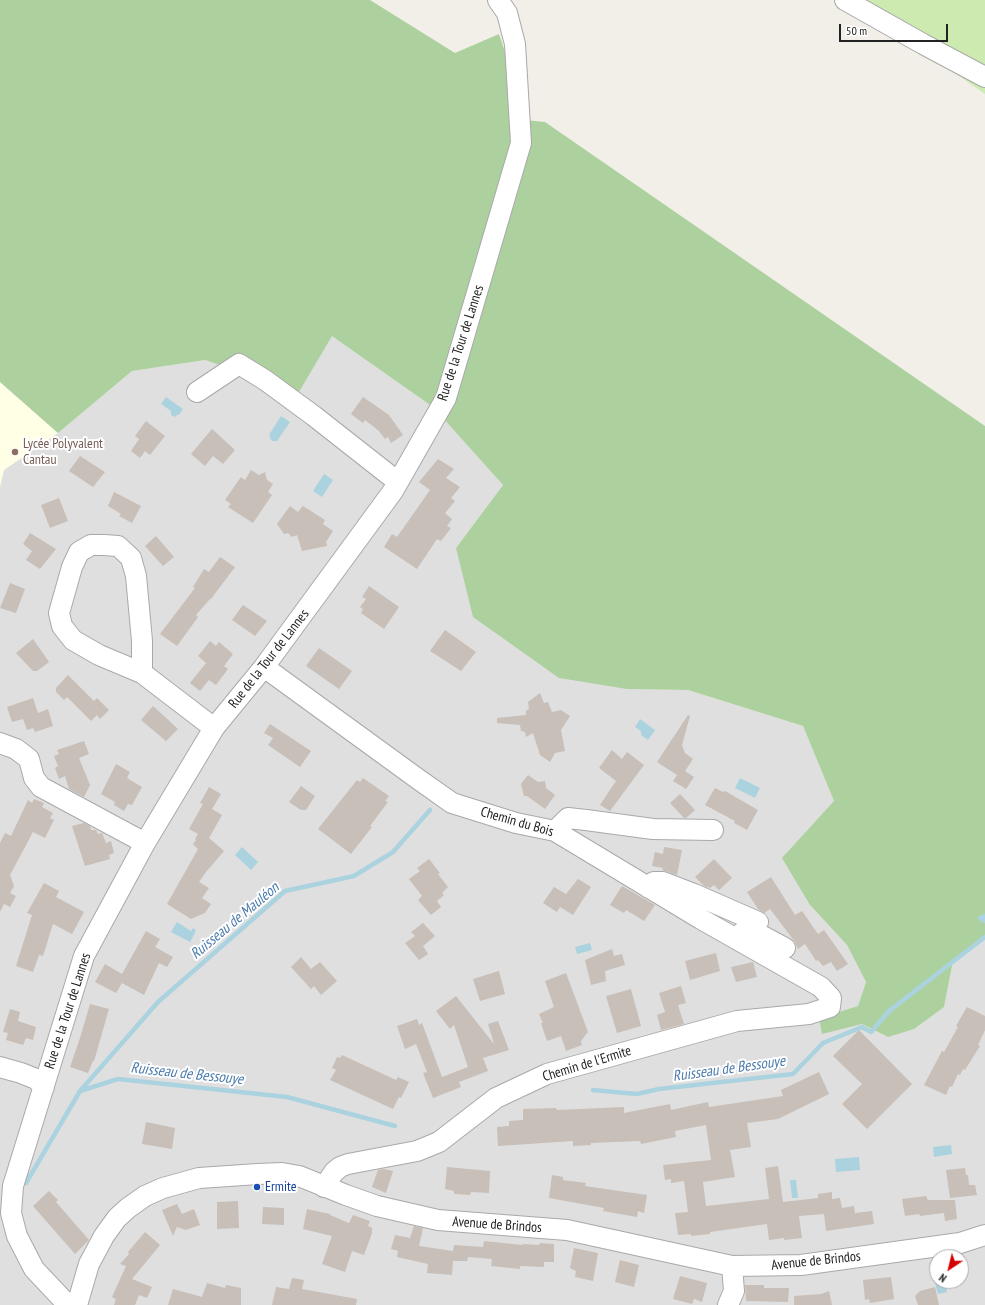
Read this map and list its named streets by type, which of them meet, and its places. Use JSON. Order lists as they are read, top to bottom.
{
  "streets": {
    "street": [
      "Rue de la Tour de Lannes",
      "Chemin du Bois",
      "Chemin de l'Ermite",
      "Avenue de Brindos"
    ]
  },
  "crossings": [
    ["Rue de la Tour de Lannes", "Chemin du Bois"],
    ["Chemin du Bois", "Chemin de l'Ermite"],
    ["Chemin de l'Ermite", "Avenue de Brindos"]
  ],
  "water": ["Ruisseau de Mauléon", "Ruisseau de Bessouye"],
  "places": ["Lycée Polyvalent Cantau", "Ermite"],
  "scale_bar": "50 m",
  "north": "bottom left"
}
